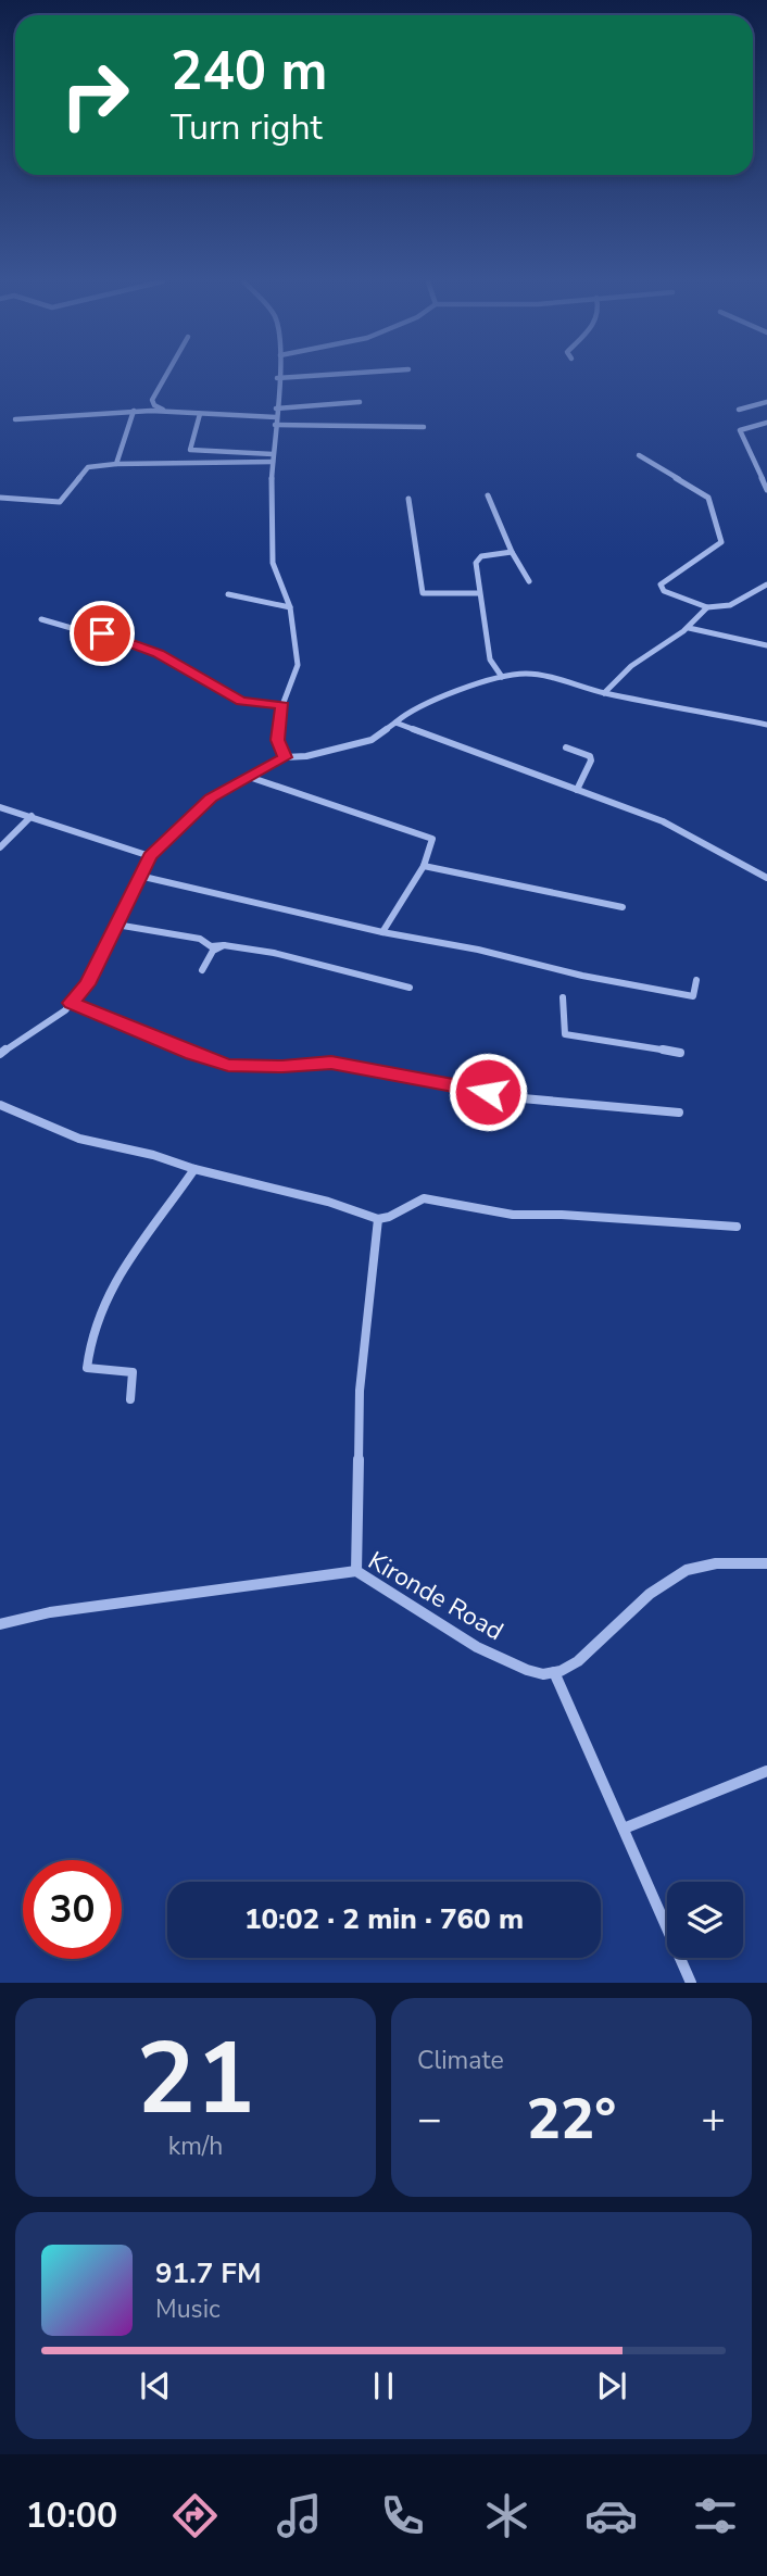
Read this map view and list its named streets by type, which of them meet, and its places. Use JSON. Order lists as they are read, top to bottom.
{
  "streets": {
    "street": ["Kironde Road"]
  },
  "page": {
    "turn": ["240 m", "Turn right"],
    "limit": "30",
    "trip": "10:02 · 2 min · 760 m",
    "tile": [
      ["21", "km/h"],
      "Climate"
    ],
    "heat": ["−", "22°", "+"],
    "song": ["91.7 FM", "Music"],
    "tabs": "10:00"
  }
}
